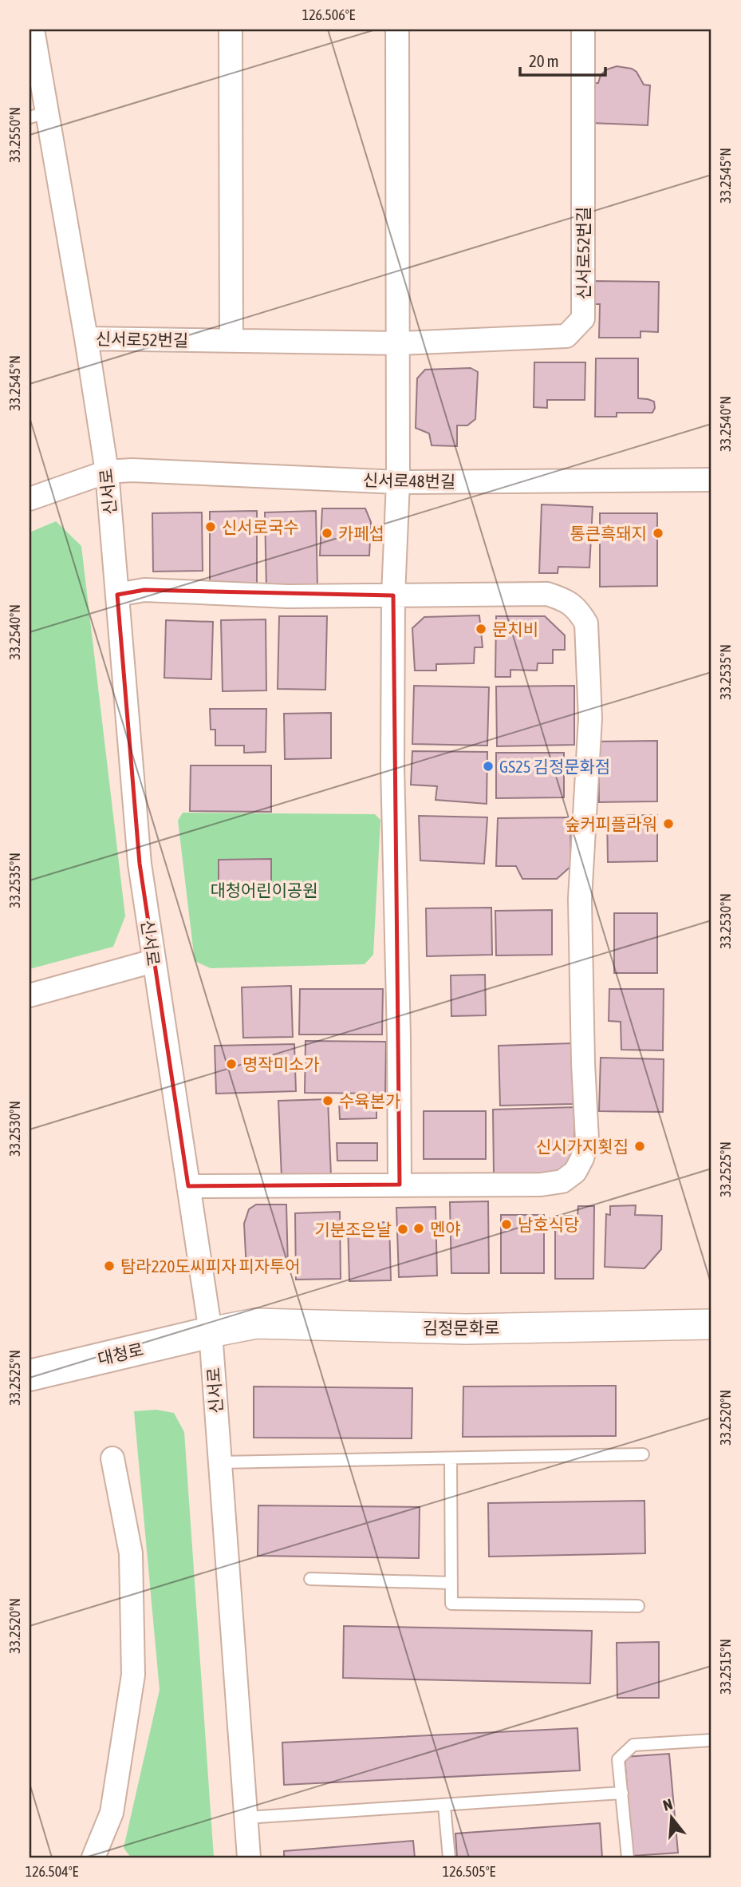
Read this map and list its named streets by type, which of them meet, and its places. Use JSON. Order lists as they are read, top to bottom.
{
  "streets": {
    "main road": ["대청로"],
    "street": [
      "신서로52번길",
      "신서로48번길",
      "신서로",
      "김정문화로"
    ]
  },
  "crossings": [
    ["신서로52번길", "신서로"],
    ["신서로48번길", "신서로"],
    ["신서로", "김정문화로"],
    ["신서로", "대청로"],
    ["김정문화로", "대청로"]
  ],
  "parks": ["대청어린이공원"],
  "places": [
    "신서로국수",
    "카페섭",
    "통큰흑돼지",
    "문치비",
    "GS25 김정문화점",
    "숲커피플라워",
    "명작미소가",
    "수육본가",
    "신시가지횟집",
    "남호식당",
    "멘야",
    "기분조은날",
    "탐라220도씨피자 피자투어"
  ],
  "scale_bar": "20 m",
  "north": "top",
  "coordinates": [
    "126.506°E",
    "33.2550°N",
    "33.2545°N",
    "33.2540°N",
    "33.2535°N",
    "33.2530°N",
    "33.2525°N",
    "33.2520°N",
    "33.2515°N",
    "126.504°E",
    "126.505°E"
  ]
}
